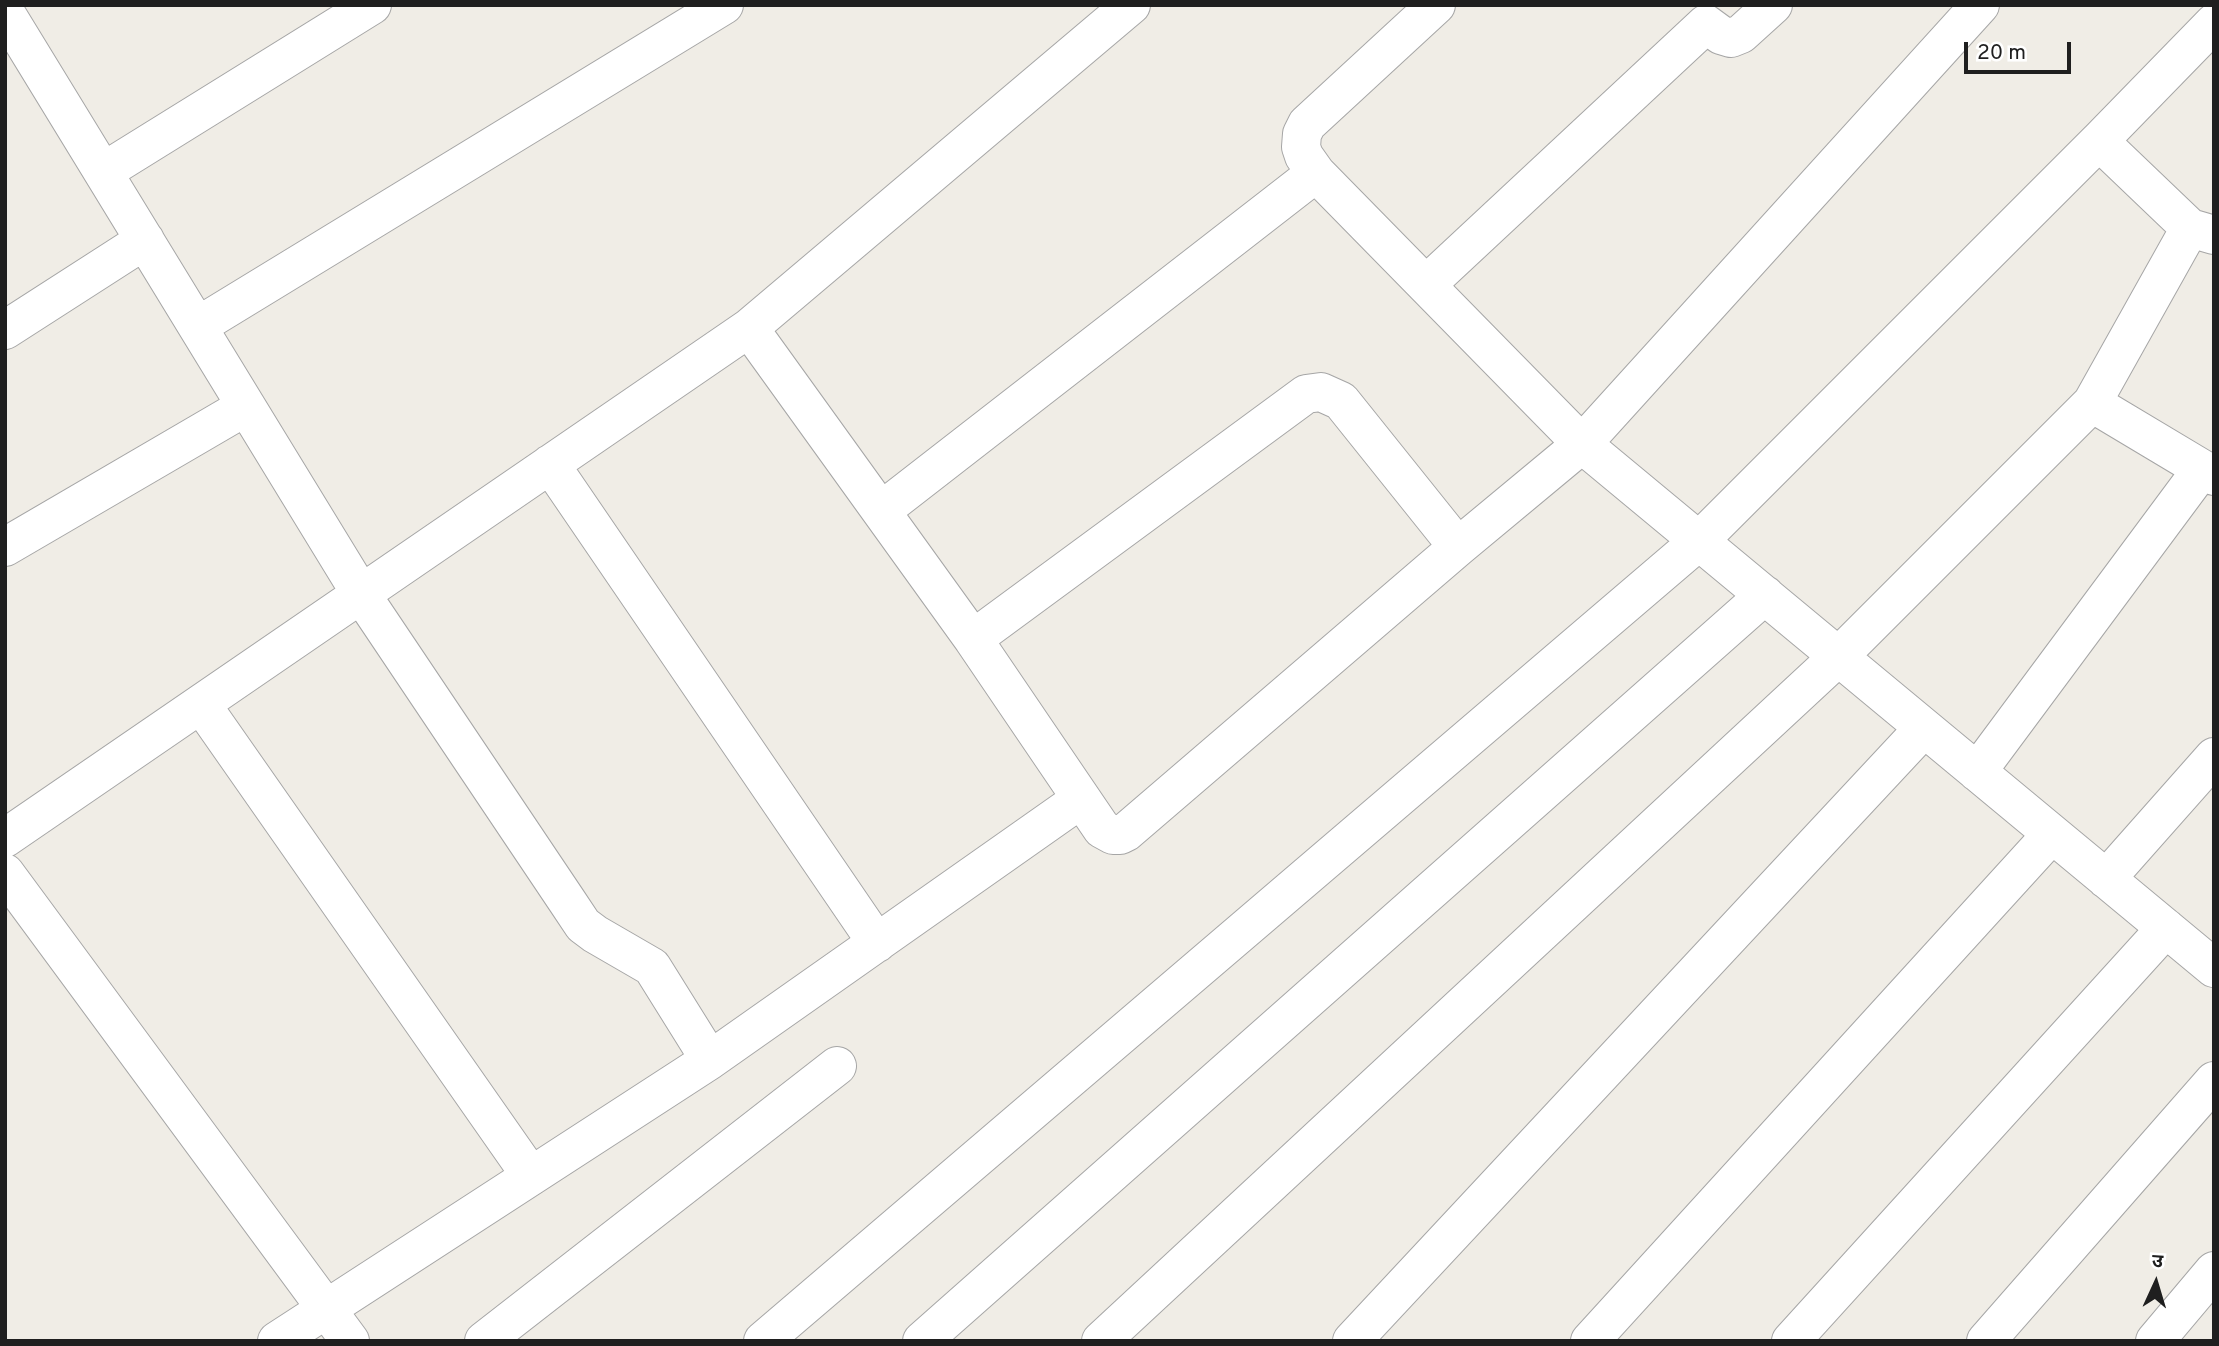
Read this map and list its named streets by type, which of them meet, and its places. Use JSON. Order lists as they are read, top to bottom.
{
  "scale_bar": "20 m",
  "north": "top"
}
